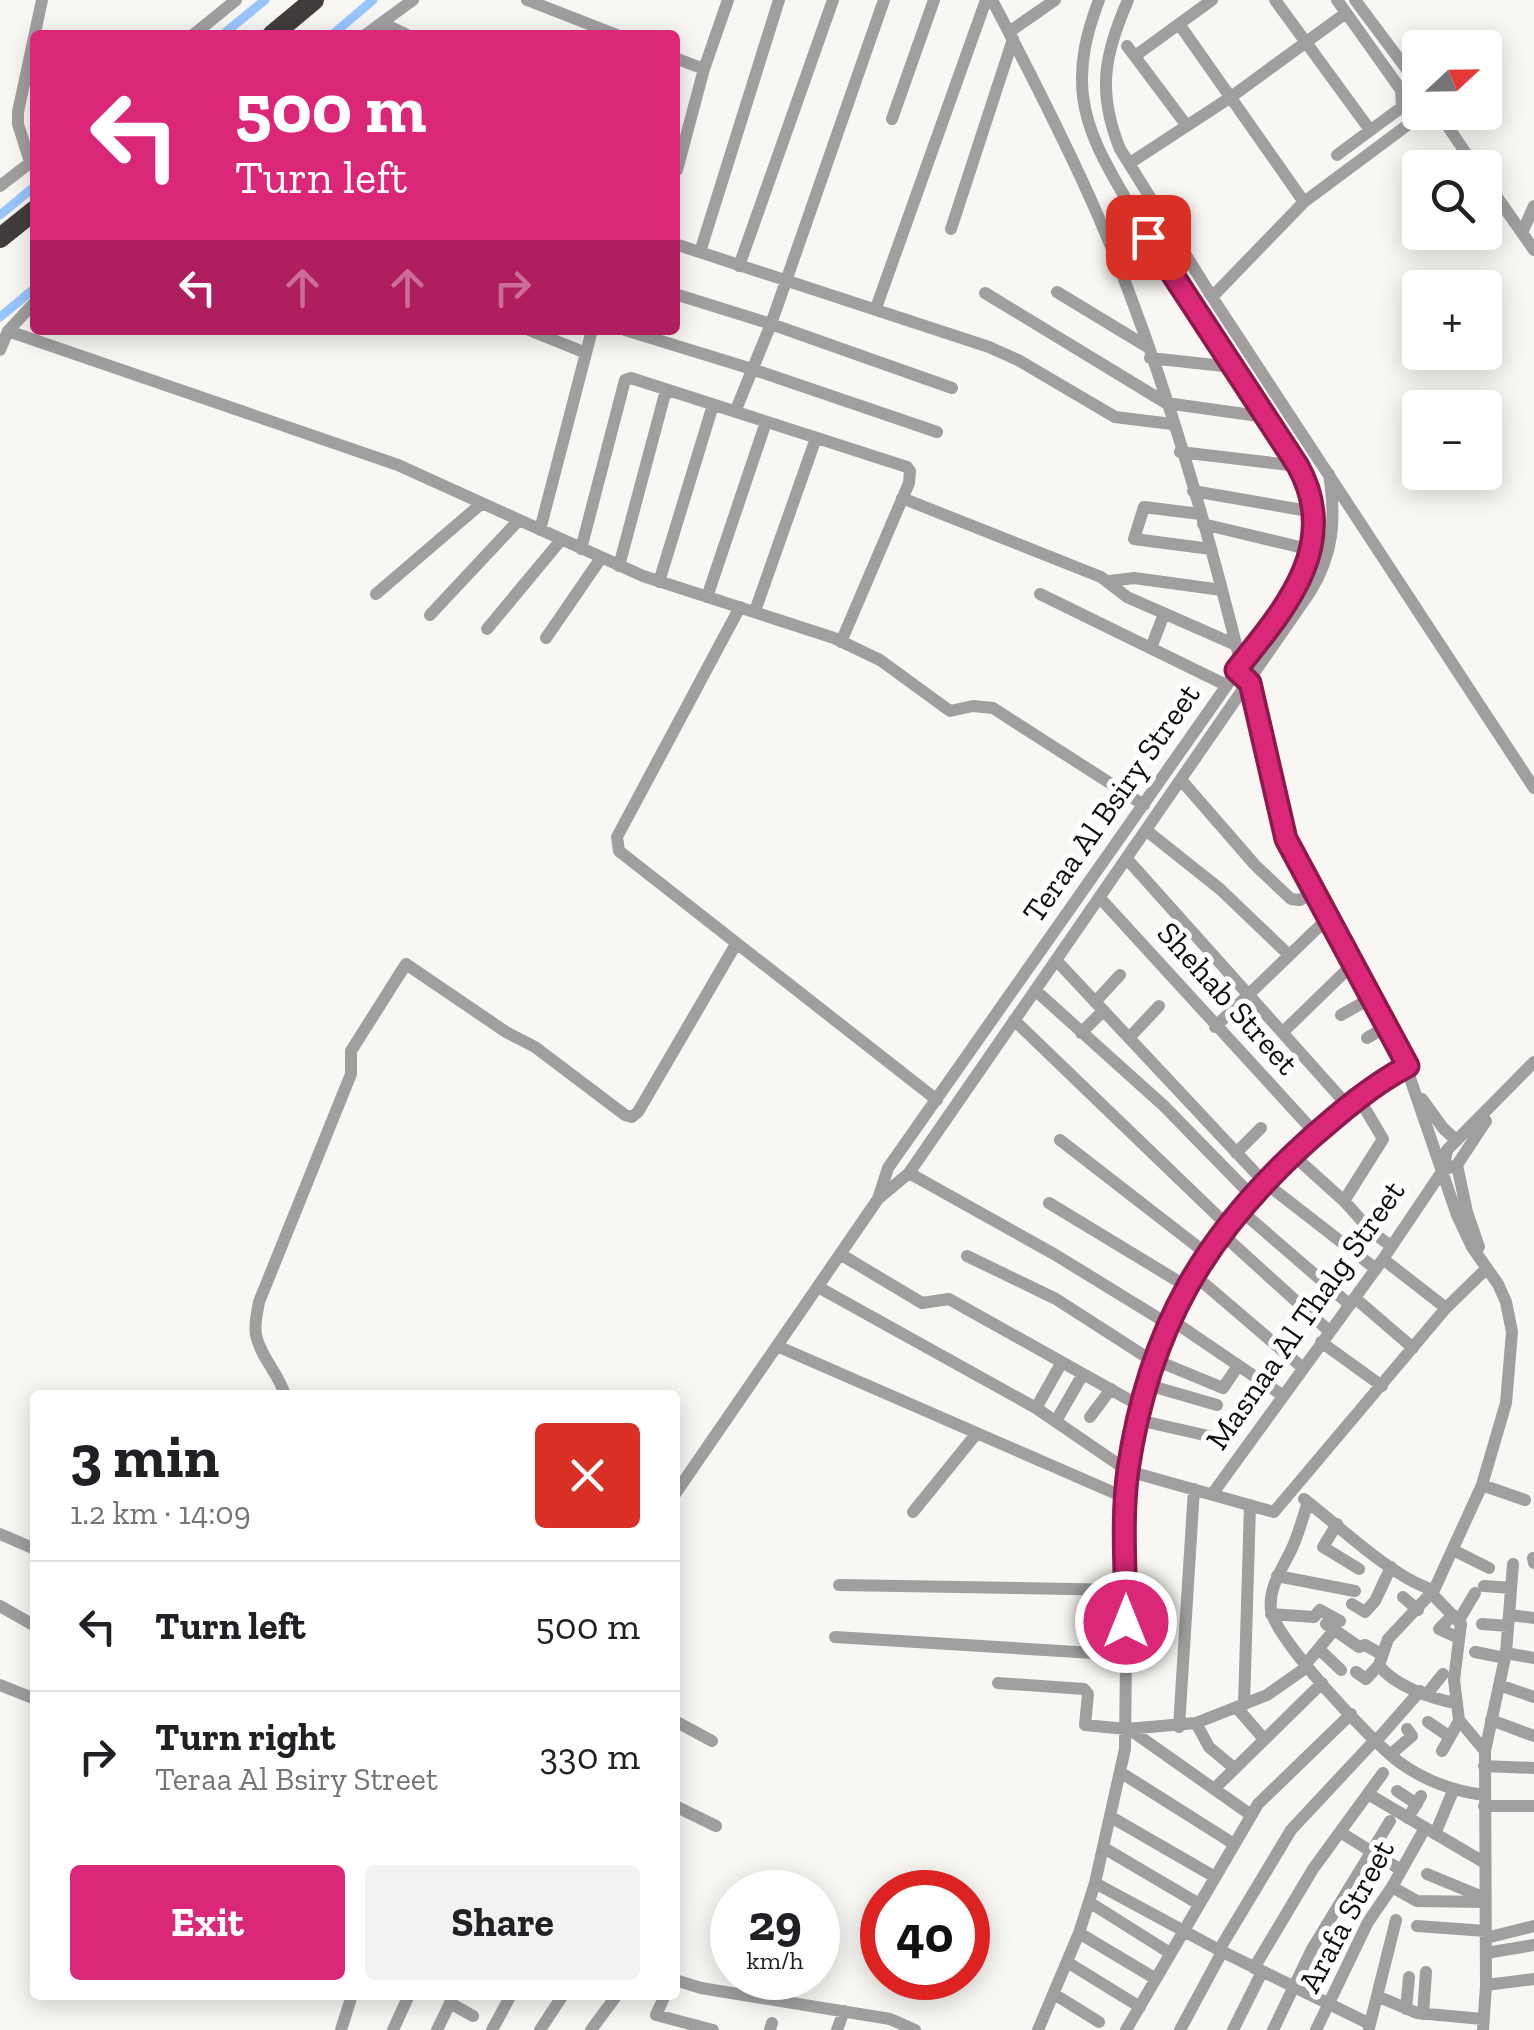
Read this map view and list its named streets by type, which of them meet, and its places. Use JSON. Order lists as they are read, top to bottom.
{
  "streets": {
    "street": [
      "Teraa Al Bsiry Street",
      "Shehab Street",
      "Masnaa Al Thalg Street",
      "Arafa Street"
    ]
  },
  "crossings": [
    ["Teraa Al Bsiry Street", "Shehab Street"]
  ],
  "north": "right",
  "page": {
    "map_buttons": ["+", "−"],
    "turn": ["500 m", "Turn left"],
    "heading": ["3 min", "1.2 km · 14:09"],
    "list": [
      {
        "name": "Turn left",
        "value": "500 m"
      },
      {
        "name": "Turn right",
        "note": "Teraa Al Bsiry Street",
        "value": "330 m"
      }
    ],
    "buttons": ["Exit", "Share"],
    "speed": "29 km/h",
    "limit": "40"
  }
}
